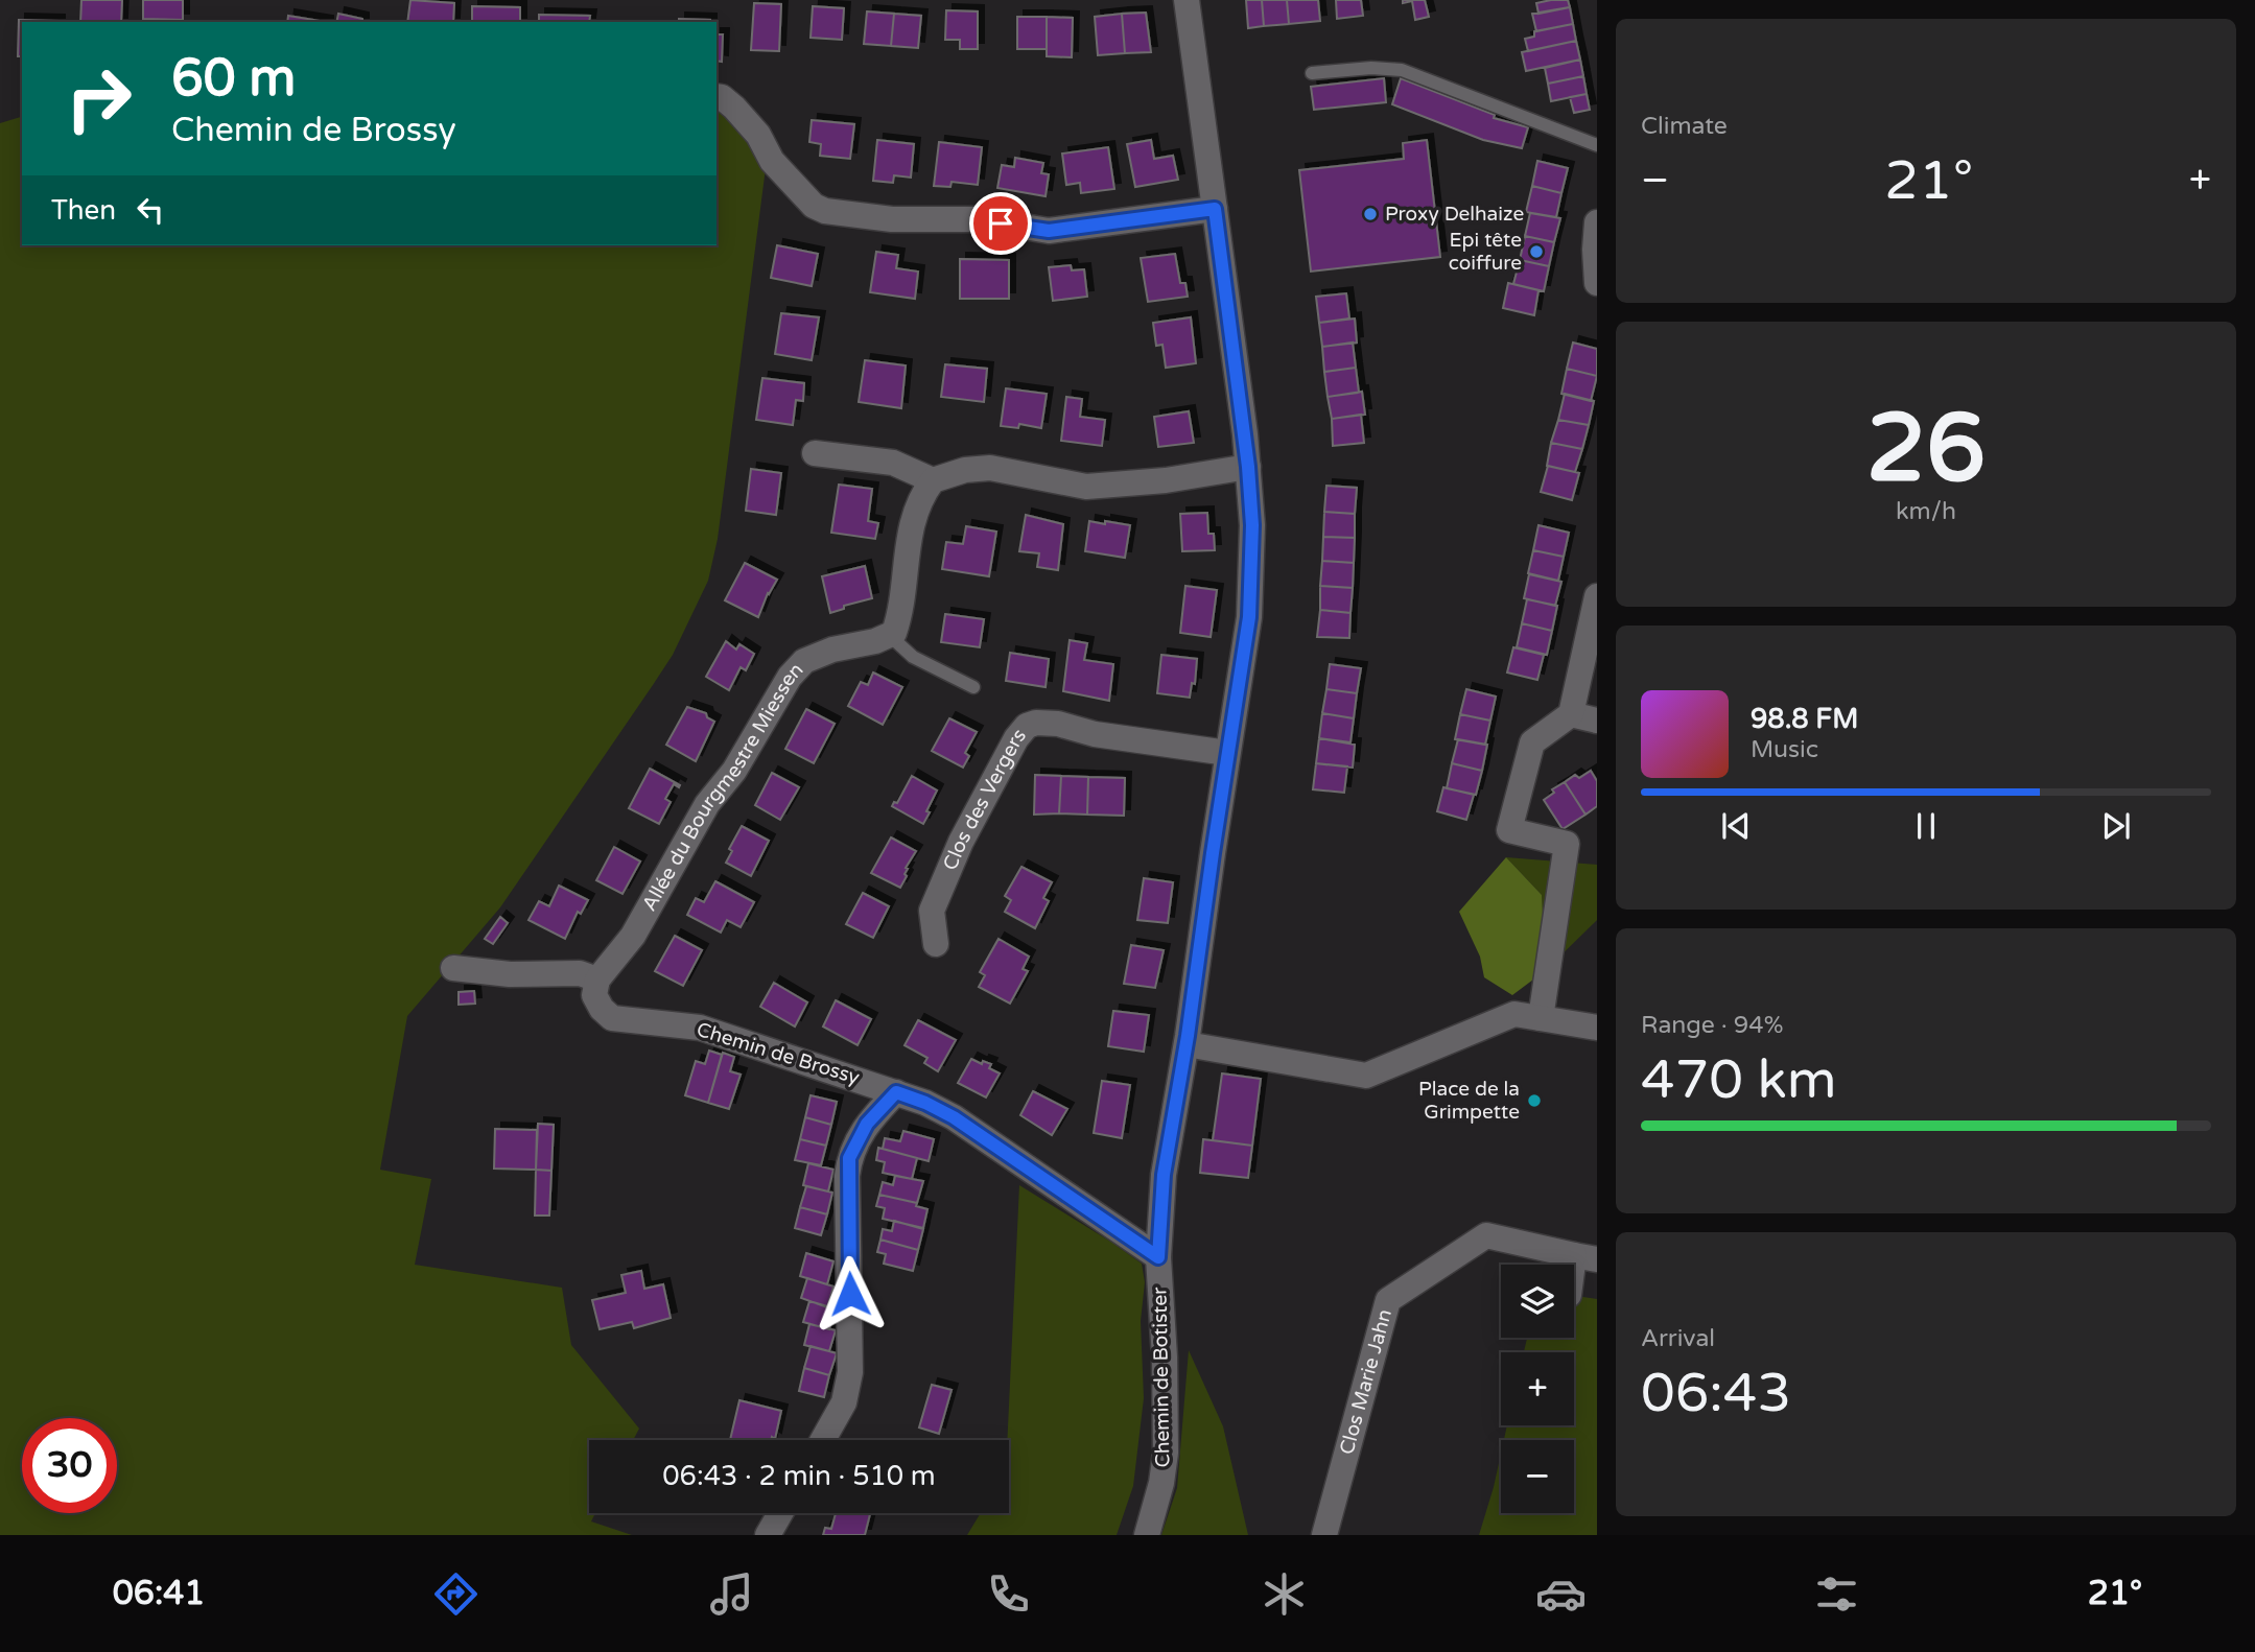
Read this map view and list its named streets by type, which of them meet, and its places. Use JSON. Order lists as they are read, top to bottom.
{
  "streets": {
    "street": [
      "Allée du Bourgmestre Miessen",
      "Clos des Vergers",
      "Chemin de Brossy",
      "Chemin de Botister",
      "Clos Marie Jahn"
    ]
  },
  "crossings": [
    ["Allée du Bourgmestre Miessen", "Chemin de Brossy"],
    ["Clos des Vergers", "Chemin de Botister"],
    ["Chemin de Brossy", "Chemin de Botister"]
  ],
  "places": ["Proxy Delhaize", "Epi tête coiffure", "Place de la Grimpette"],
  "page": {
    "tile": [
      "Climate",
      ["26", "km/h"],
      ["Range · 94%", "470 km"],
      ["Arrival", "06:43"]
    ],
    "turn": ["60 m", "Chemin de Brossy"],
    "heat": ["−", "21°", "+"],
    "then": "Then",
    "song": ["98.8 FM", "Music"],
    "map_buttons": ["+", "−"],
    "limit": "30",
    "trip": "06:43 · 2 min · 510 m",
    "tabs": ["06:41", "21°"]
  }
}
